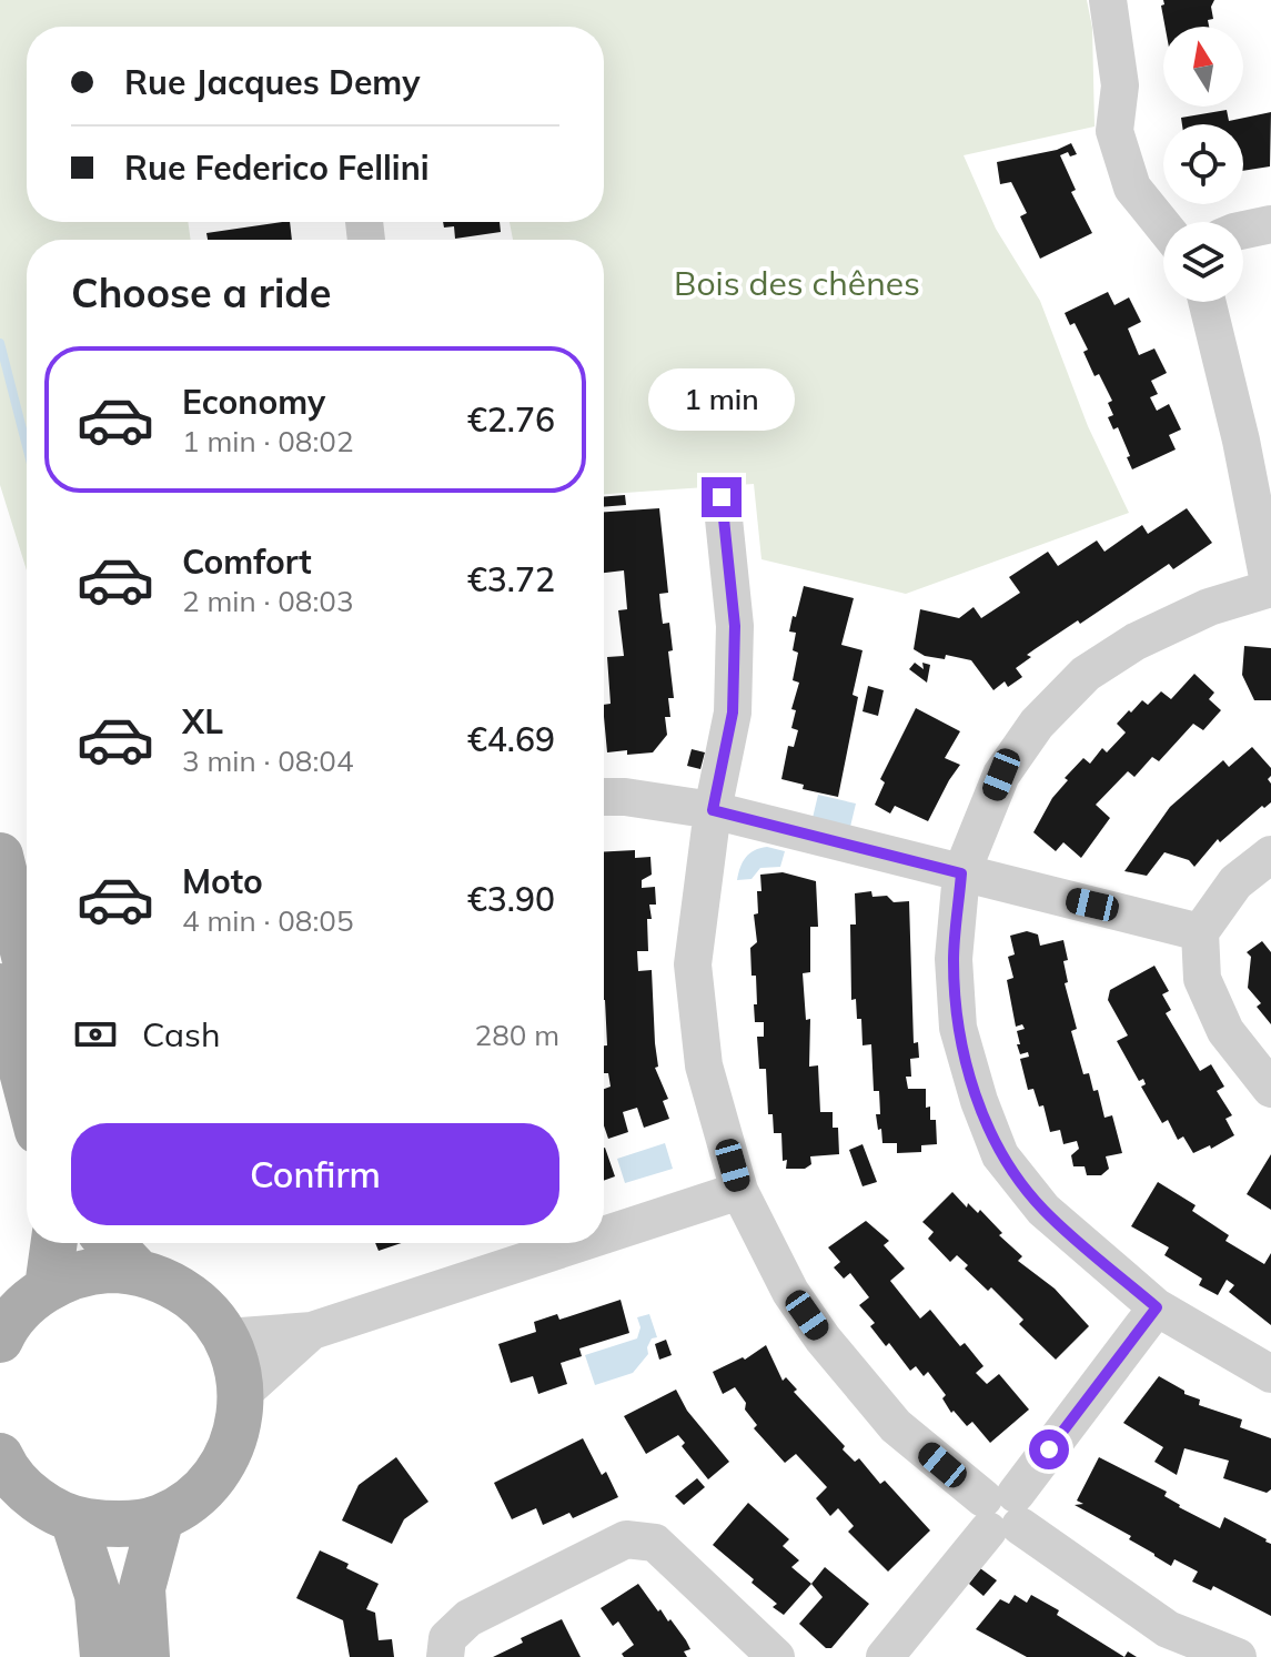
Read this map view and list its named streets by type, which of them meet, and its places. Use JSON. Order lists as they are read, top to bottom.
{
  "parks": ["Bois des chênes"],
  "north": "top",
  "page": {
    "banner": ["Rue Jacques Demy", "Rue Federico Fellini"],
    "heading": "Choose a ride",
    "list": [
      {
        "name": "Economy",
        "note": "1 min · 08:02",
        "value": "€2.76"
      },
      {
        "name": "Comfort",
        "note": "2 min · 08:03",
        "value": "€3.72"
      },
      {
        "name": "XL",
        "note": "3 min · 08:04",
        "value": "€4.69"
      },
      {
        "name": "Moto",
        "note": "4 min · 08:05",
        "value": "€3.90"
      }
    ],
    "bubble": "1 min",
    "pay": ["Cash", "280 m"],
    "buttons": "Confirm"
  }
}
